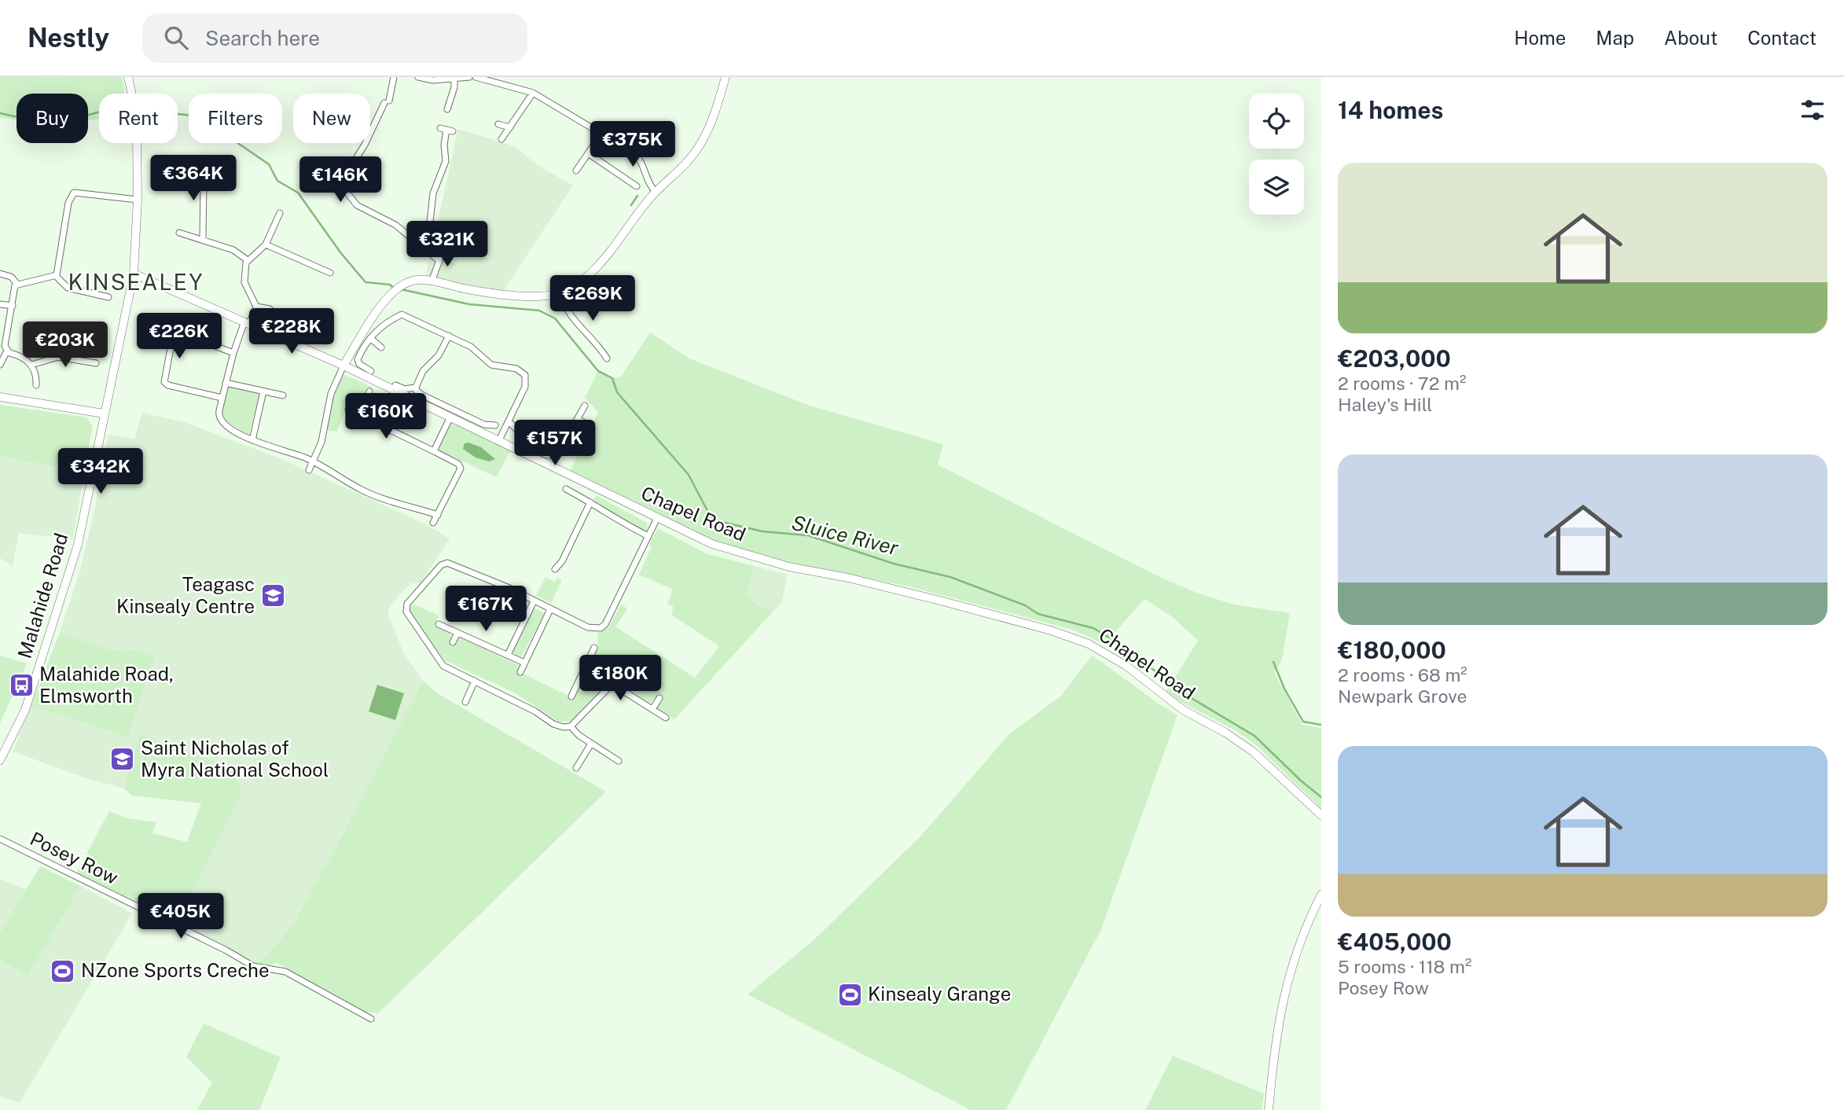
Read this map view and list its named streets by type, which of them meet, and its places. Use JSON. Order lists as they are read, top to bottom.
{
  "streets": {
    "street": ["Chapel Road", "Malahide Road", "Posey Row"]
  },
  "crossings": [
    ["Chapel Road", "Malahide Road"]
  ],
  "districts": ["KINSEALEY"],
  "water": ["Sluice River"],
  "places": {
    "school or university": ["Teagasc Kinsealy Centre", "Saint Nicholas of Myra National School"],
    "bus stop": ["Malahide Road, Elmsworth"],
    "sports": ["NZone Sports Creche", "Kinsealy Grange"]
  },
  "page": {
    "header": "Nestly",
    "search": "Search here",
    "nav": [
      "Home",
      "Map",
      "About",
      "Contact"
    ],
    "heading": "14 homes",
    "chip": [
      "Buy",
      "Rent",
      "Filters",
      "New"
    ],
    "price": [
      "€375K",
      "€364K",
      "€146K",
      "€321K",
      "€269K",
      "€228K",
      "€226K",
      "€203K",
      "€160K",
      "€157K",
      "€342K",
      "€167K",
      "€180K",
      "€405K"
    ],
    "list": [
      {
        "name": "€203,000",
        "note": "2 rooms · 72 m² · Haley's Hill"
      },
      {
        "name": "€180,000",
        "note": "2 rooms · 68 m² · Newpark Grove"
      },
      {
        "name": "€405,000",
        "note": "5 rooms · 118 m² · Posey Row"
      }
    ]
  }
}
